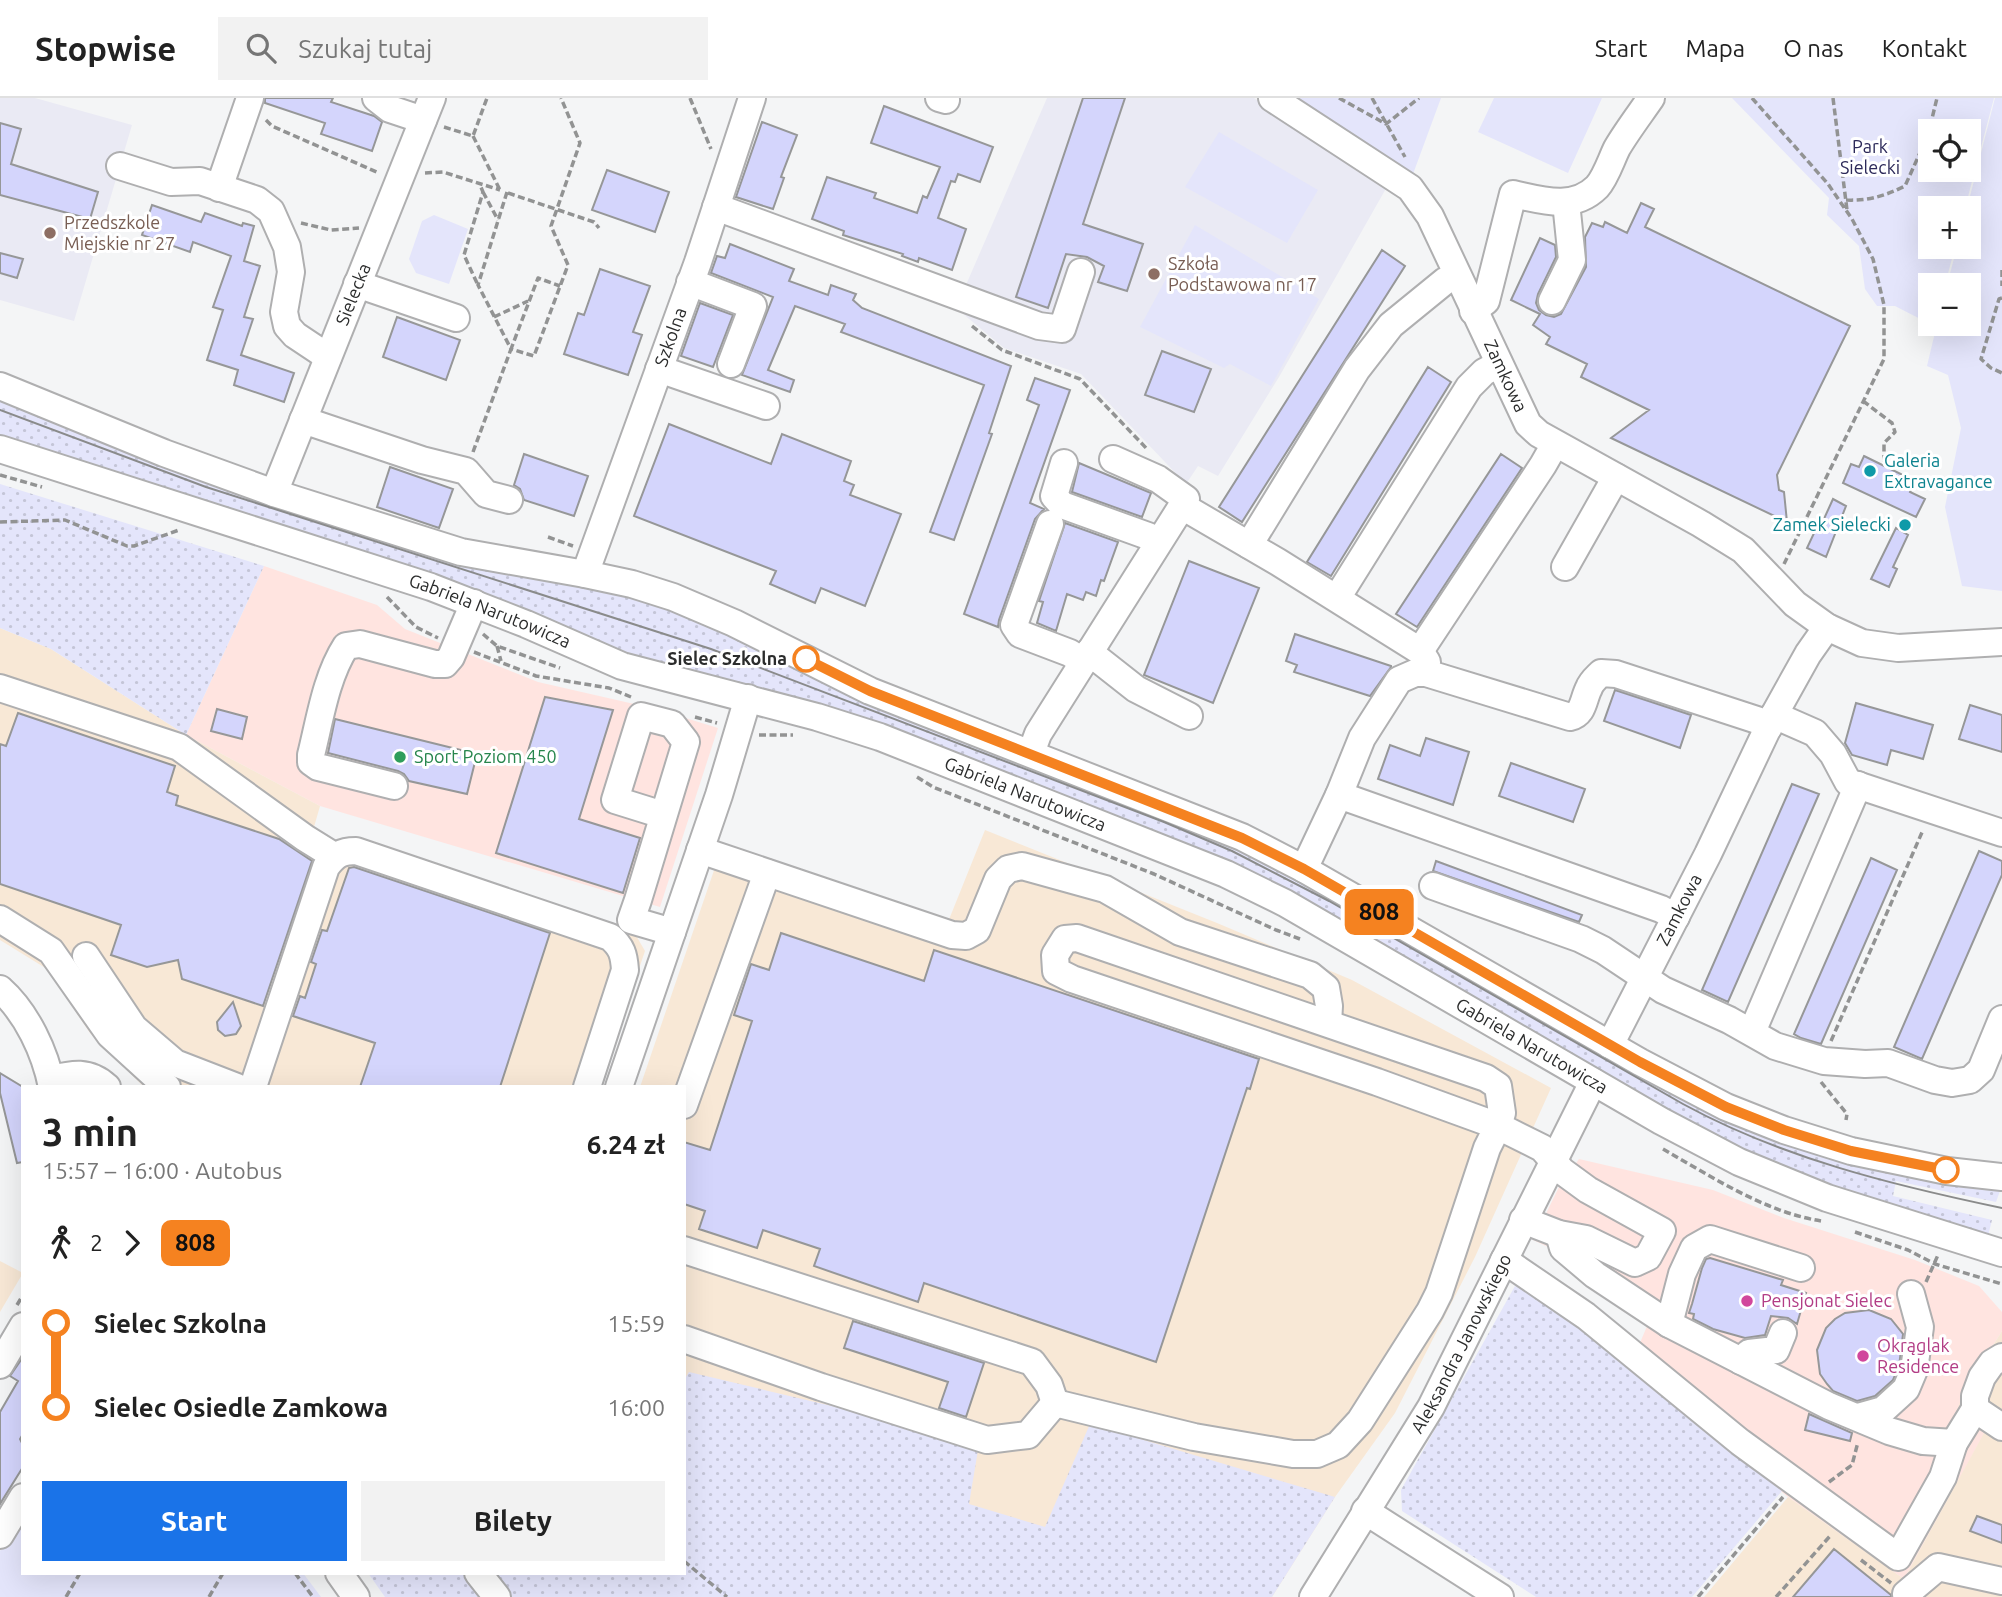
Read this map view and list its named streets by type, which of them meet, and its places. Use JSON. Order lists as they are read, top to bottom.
{
  "streets": {
    "street": [
      "Sielecka",
      "Szkolna",
      "Zamkowa",
      "Gabriela Narutowicza",
      "Aleksandra Janowskiego"
    ]
  },
  "crossings": [
    ["Gabriela Narutowicza", "Aleksandra Janowskiego"]
  ],
  "parks": ["Park Sielecki"],
  "places": [
    "Przedszkole Miejskie nr 27",
    "Szkoła Podstawowa nr 17",
    "Galeria Extravagance",
    "Zamek Sielecki",
    "Sielec Szkolna",
    "Sport Poziom 450",
    "Pensjonat Sielec",
    "Okrąglak Residence"
  ],
  "lines": ["bus line 808"],
  "page": {
    "header": "Stopwise",
    "search": "Szukaj tutaj",
    "nav": [
      "Start",
      "Mapa",
      "O nas",
      "Kontakt"
    ],
    "on_map": "808",
    "map_buttons": ["+", "−"],
    "heading": ["3 min", "15:57 – 16:00 · Autobus", "6.24 zł"],
    "legs": ["2", "808"],
    "list": [
      {
        "name": "Sielec Szkolna",
        "value": "15:59"
      },
      {
        "name": "Sielec Osiedle Zamkowa",
        "value": "16:00"
      }
    ],
    "buttons": ["Start", "Bilety"]
  }
}
